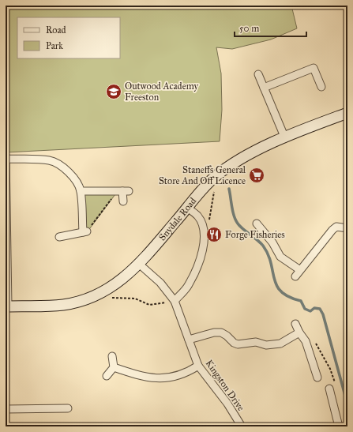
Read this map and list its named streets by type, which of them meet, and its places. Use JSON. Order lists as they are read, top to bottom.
{
  "streets": {
    "street": ["Snydale Road", "Kingston Drive"]
  },
  "crossings": [
    ["Snydale Road", "Kingston Drive"]
  ],
  "places": {
    "school or university": ["Outwood Academy Freeston"],
    "supermarket": ["Staneffs General Store And Off Licence"],
    "restaurant": ["Forge Fisheries"]
  },
  "legend": ["Road", "Park"],
  "scale_bar": "50 m"
}
